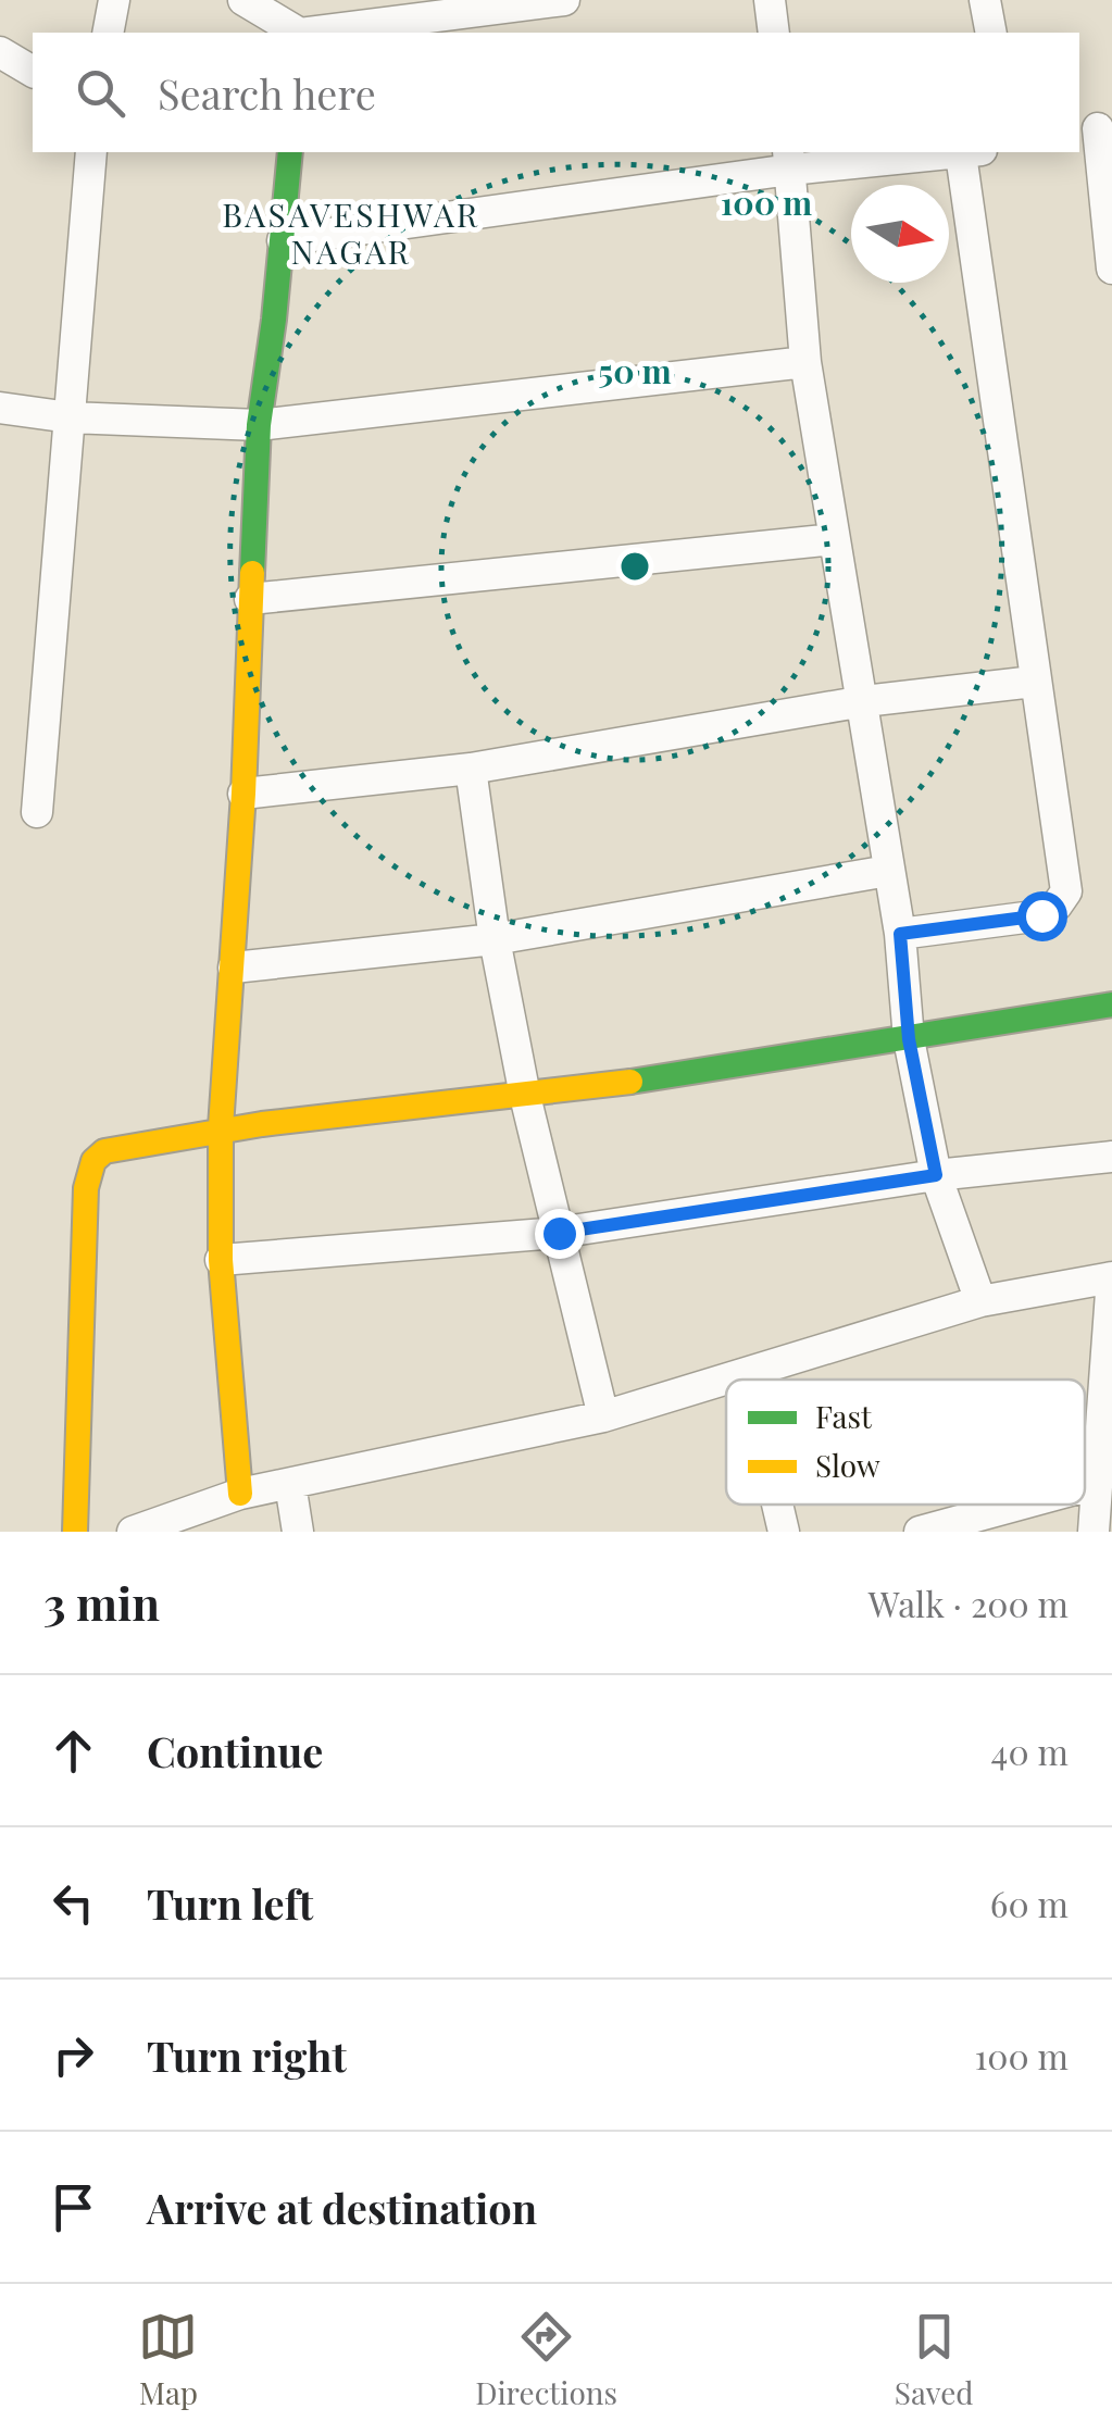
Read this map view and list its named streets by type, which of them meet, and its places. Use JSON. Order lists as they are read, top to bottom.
{
  "districts": ["BASAVESHWAR NAGAR"],
  "legend": ["Fast", "Slow"],
  "north": "right",
  "page": {
    "search": "Search here",
    "heading": ["3 min", "Walk · 200 m"],
    "list": [
      ["Continue", "40 m"],
      ["Turn left", "60 m"],
      ["Turn right", "100 m"],
      "Arrive at destination"
    ],
    "nav": ["Map", "Directions", "Saved"]
  },
  "rings": ["100 m", "50 m"]
}
